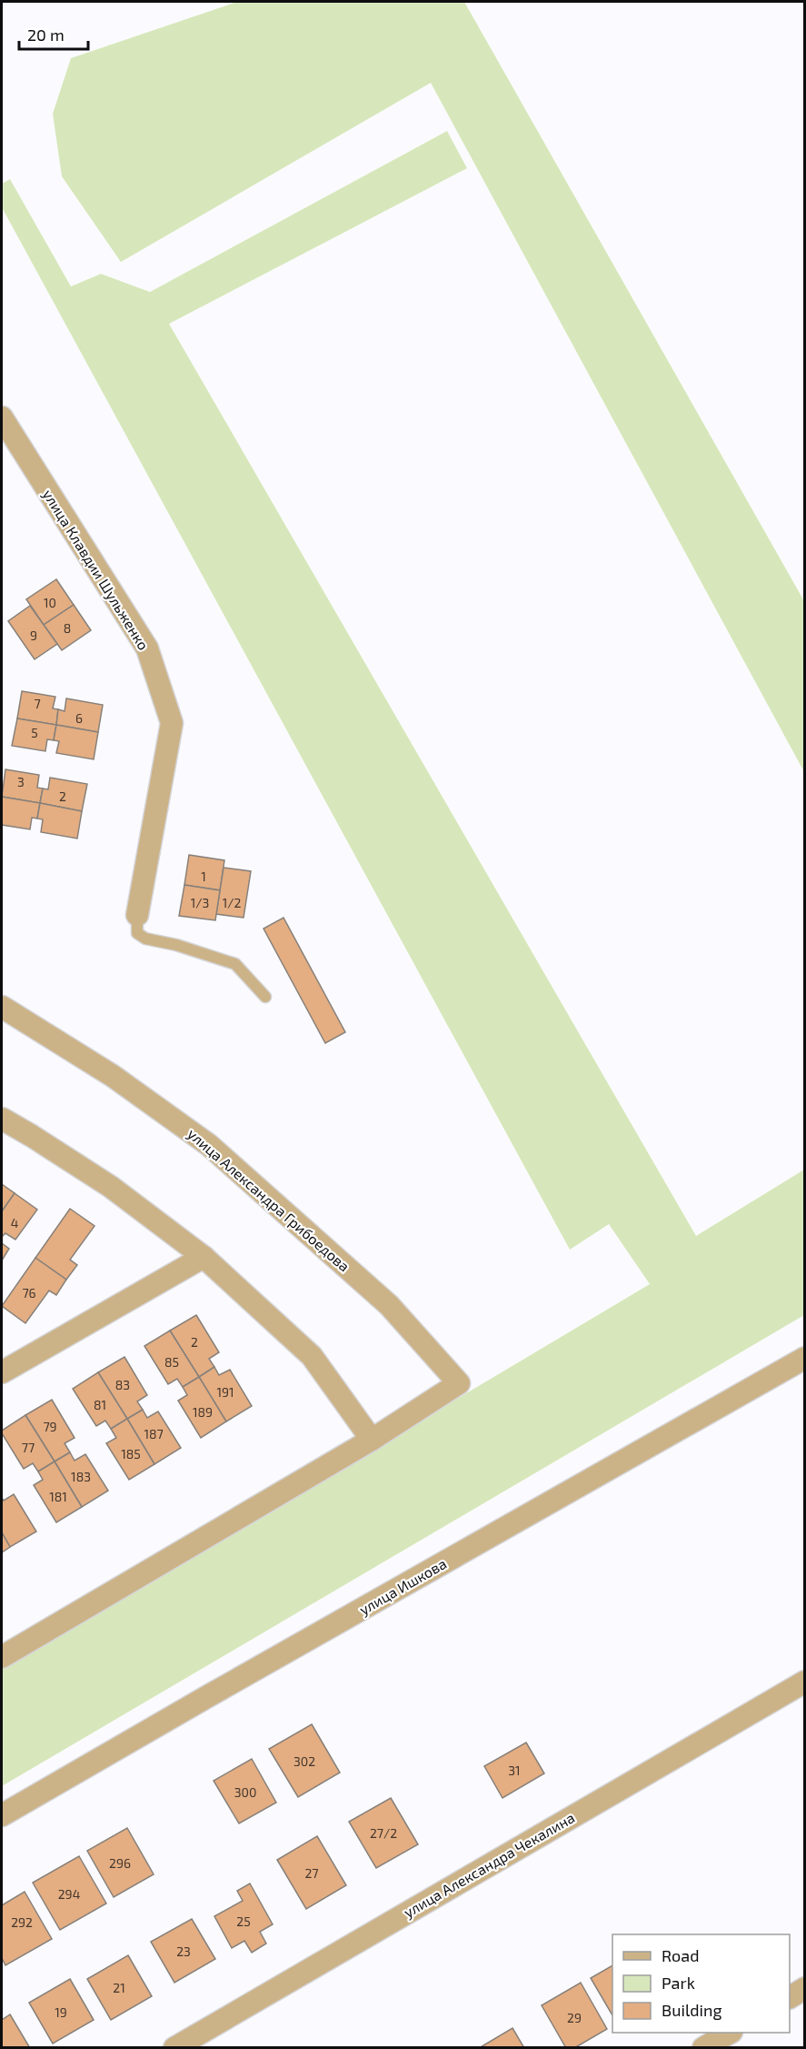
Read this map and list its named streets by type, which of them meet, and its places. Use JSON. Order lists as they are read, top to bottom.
{
  "streets": {
    "street": [
      "улица Клавдии Шульженко",
      "улица Александра Грибоедова",
      "улица Ишкова",
      "улица Александра Чекалина"
    ]
  },
  "house_numbers": [
    "10",
    "8",
    "9",
    "7",
    "6",
    "5",
    "3",
    "2",
    "1",
    "1/3",
    "1/2",
    "4",
    "76",
    "2",
    "85",
    "83",
    "191",
    "81",
    "189",
    "79",
    "187",
    "77",
    "185",
    "183",
    "181",
    "302",
    "31",
    "300",
    "27/2",
    "296",
    "27",
    "294",
    "25",
    "292",
    "23",
    "21",
    "19",
    "29"
  ],
  "legend": ["Road", "Park", "Building"],
  "scale_bar": "20 m"
}
